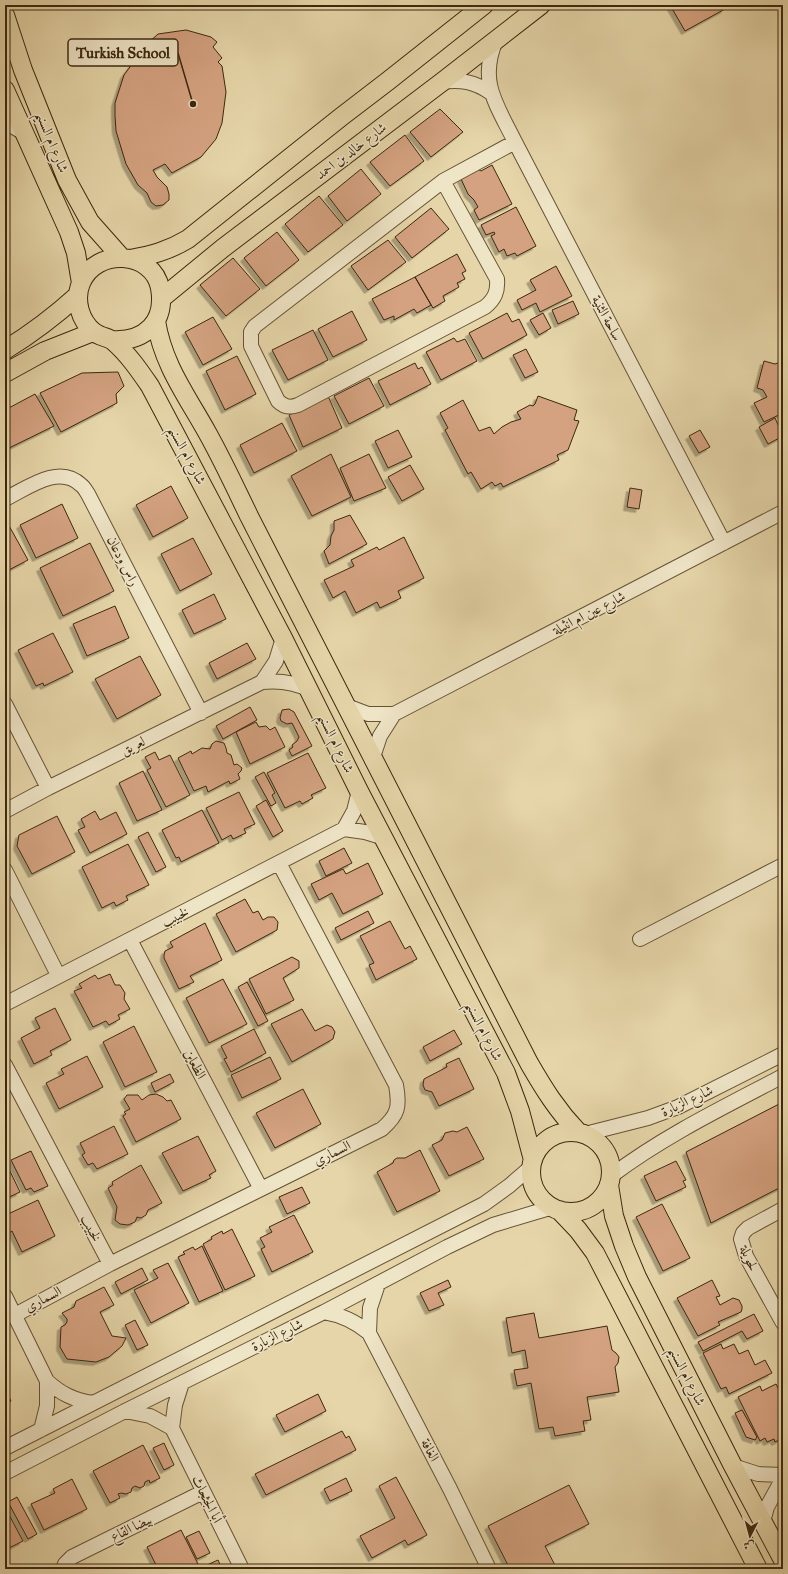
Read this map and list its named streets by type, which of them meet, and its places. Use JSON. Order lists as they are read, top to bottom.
{
  "streets": {
    "main road": ["شارع ام السنيم", "شارع خالد بن احمد"],
    "street": [
      "ساحة الثنية",
      "راس ودعان",
      "شارع عين ام انثيلة",
      "لعريق",
      "لخبيب",
      "الظعاين",
      "شارع الزبارة",
      "السماري",
      "لحويلة",
      "الغافة",
      "أبا الجثجاث",
      "بيضا القاع"
    ]
  },
  "crossings": [
    ["شارع ام السنيم", "شارع خالد بن احمد"],
    ["شارع ام السنيم", "شارع عين ام انثيلة"],
    ["شارع ام السنيم", "لعريق"],
    ["شارع ام السنيم", "شارع الزبارة"],
    ["شارع خالد بن احمد", "ساحة الثنية"],
    ["ساحة الثنية", "شارع عين ام انثيلة"],
    ["راس ودعان", "لعريق"],
    ["لخبيب", "الظعاين"],
    ["لخبيب", "السماري"],
    ["الظعاين", "السماري"],
    ["شارع الزبارة", "الغافة"],
    ["أبا الجثجاث", "بيضا القاع"]
  ],
  "places": ["Turkish School"],
  "north": "bottom"
}
